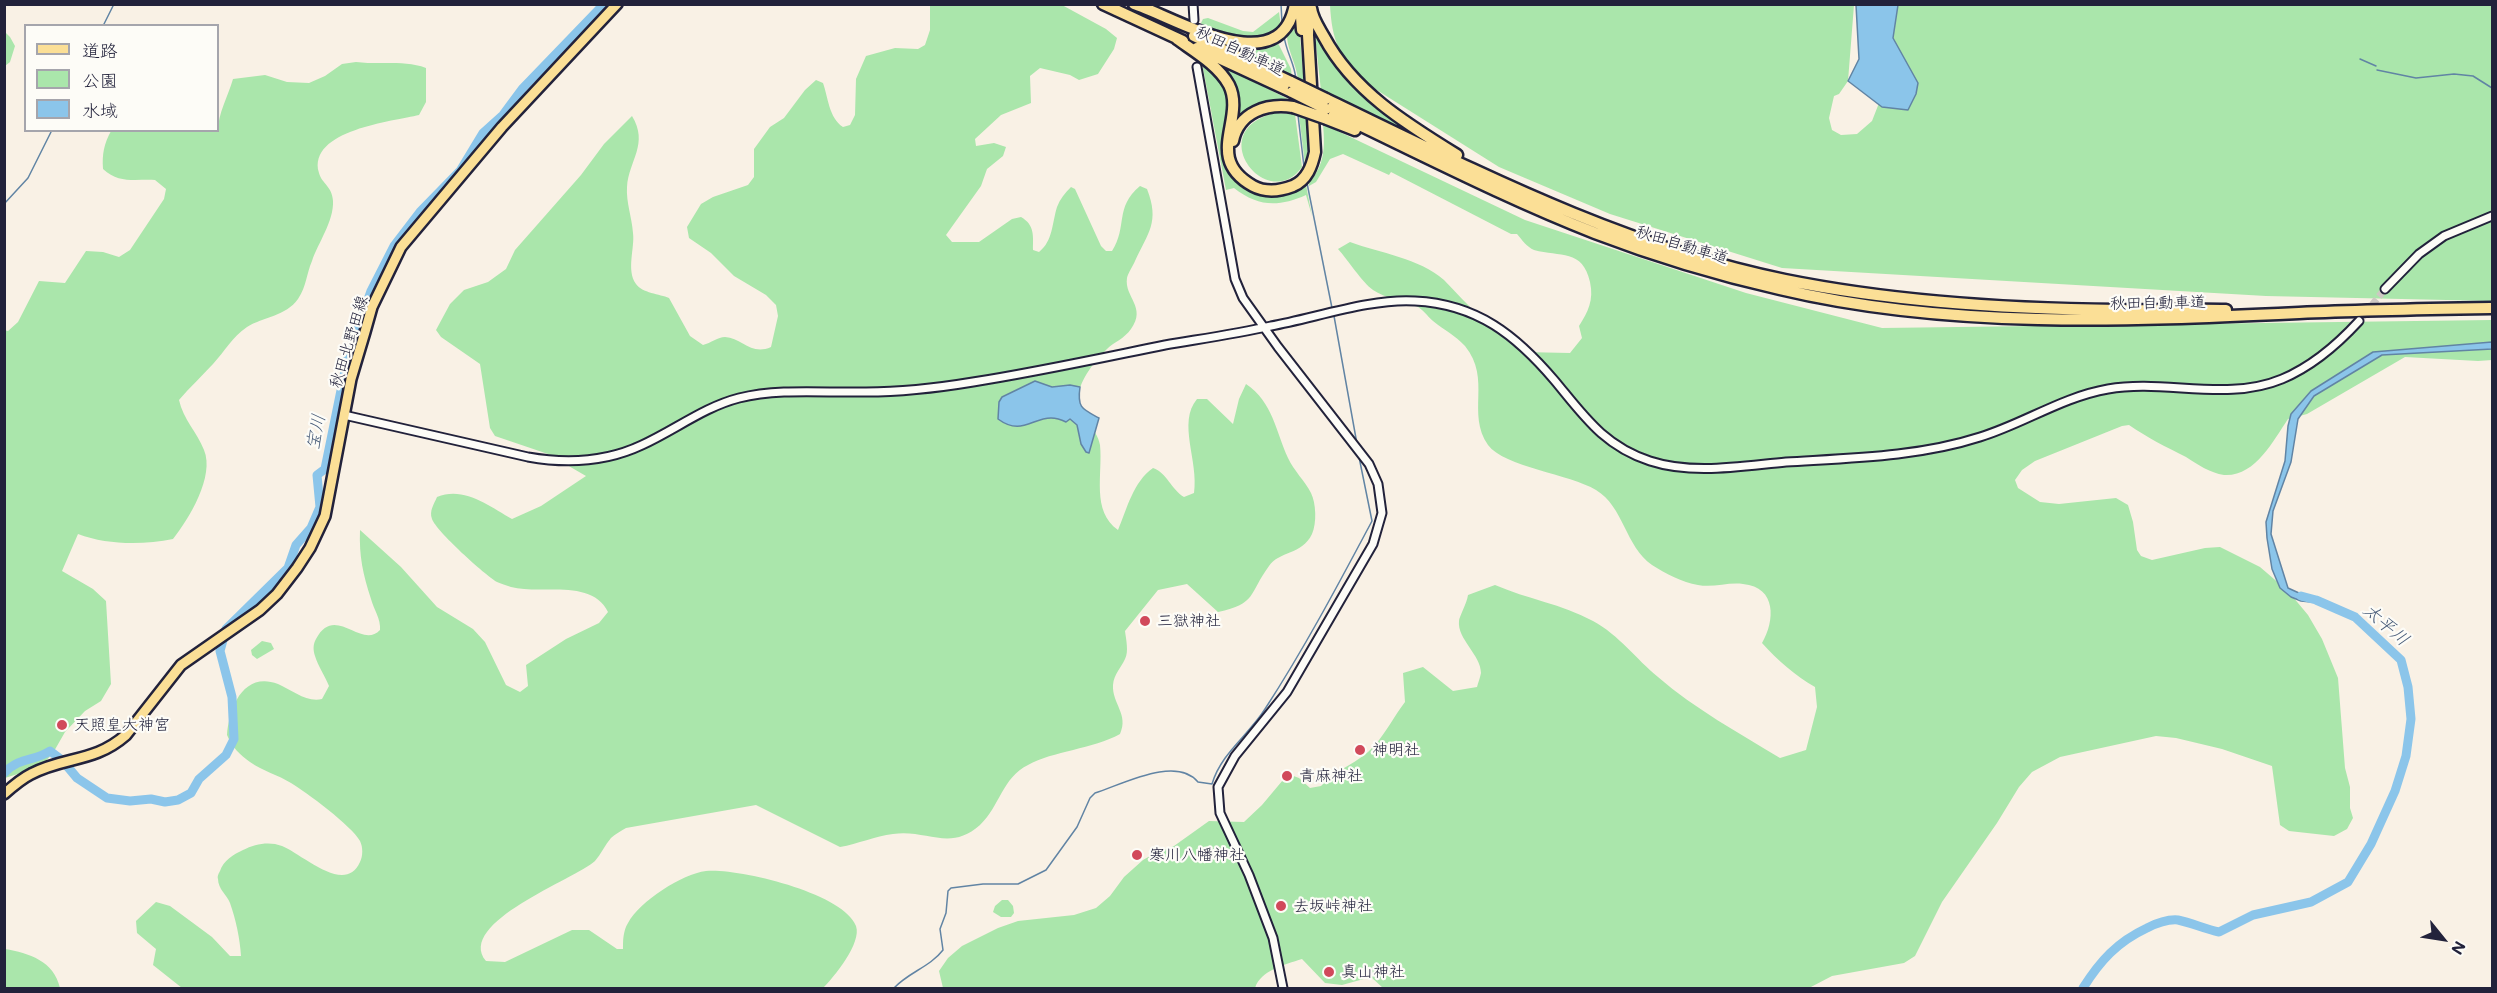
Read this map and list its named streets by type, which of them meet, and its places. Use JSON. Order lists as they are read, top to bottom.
{
  "streets": {
    "highway": ["秋田自動車道"],
    "main road": ["秋田北野田線"]
  },
  "water": ["宝川", "太平川"],
  "places": [
    "三獄神社",
    "天照皇大神宮",
    "神明社",
    "青麻神社",
    "寒川八幡神社",
    "去坂峠神社",
    "真山神社"
  ],
  "legend": ["道路", "公園", "水域"],
  "north": "bottom right"
}
